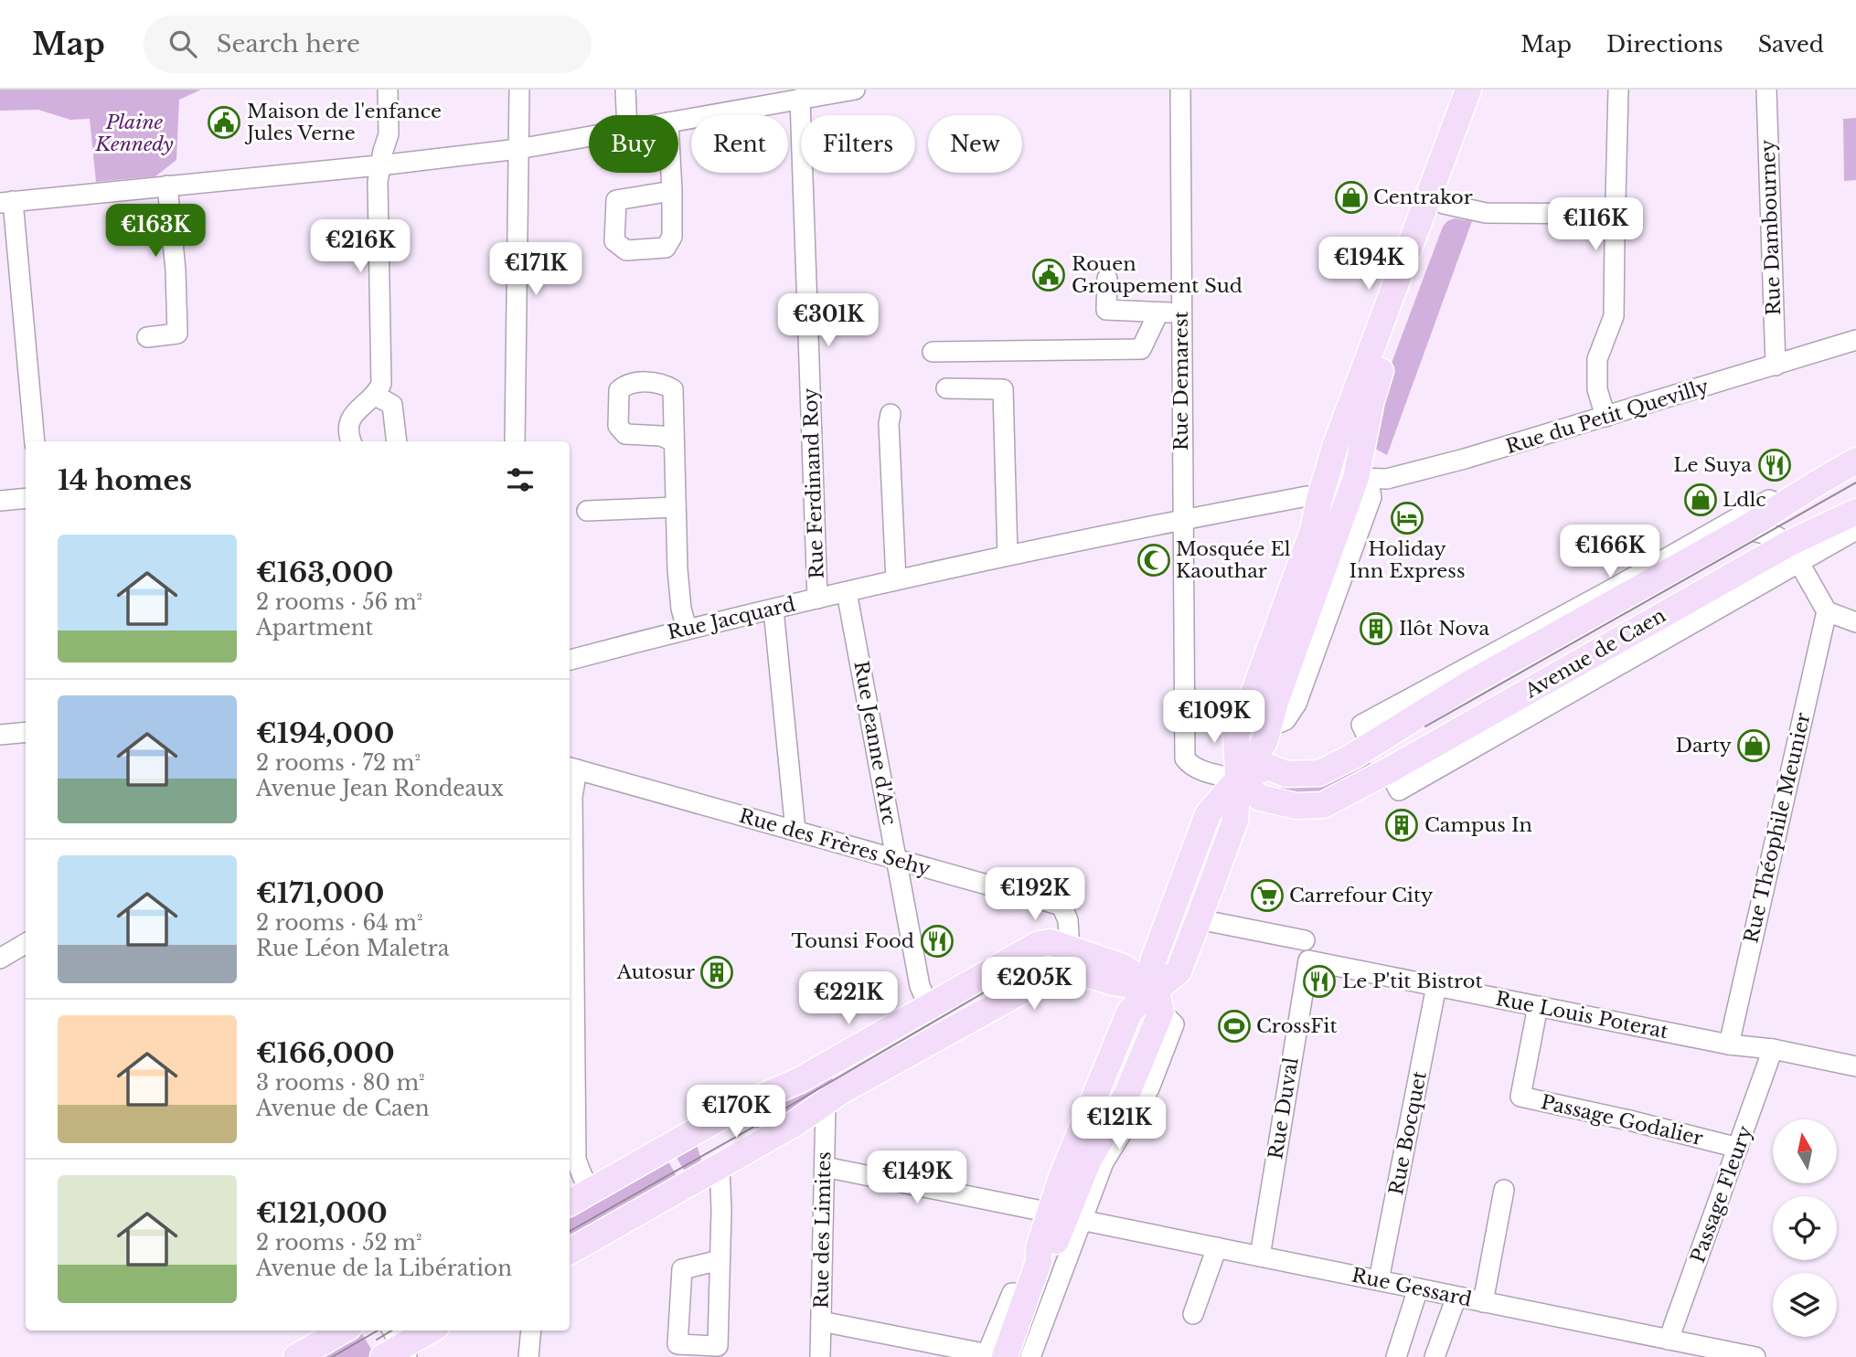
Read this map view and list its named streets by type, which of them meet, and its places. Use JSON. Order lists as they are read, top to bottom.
{
  "streets": {
    "main road": ["Avenue de Caen"],
    "street": [
      "Rue Dambourney",
      "Rue Demarest",
      "Rue du Petit Quevilly",
      "Rue Ferdinand Roy",
      "Rue Jacquard",
      "Rue Jeanne d'Arc",
      "Rue Théophile Meunier",
      "Rue des Frères Sehy",
      "Rue Louis Poterat",
      "Rue Duval",
      "Passage Godalier",
      "Rue Bocquet",
      "Passage Fleury",
      "Rue des Limites",
      "Rue Gessard"
    ]
  },
  "crossings": [
    ["Rue Dambourney", "Rue du Petit Quevilly"],
    ["Rue Demarest", "Avenue de Caen"],
    ["Rue Ferdinand Roy", "Rue Jacquard"],
    ["Rue Jacquard", "Rue Jeanne d'Arc"],
    ["Rue Jeanne d'Arc", "Rue des Frères Sehy"],
    ["Rue Théophile Meunier", "Rue Louis Poterat"],
    ["Rue Louis Poterat", "Rue Duval"],
    ["Rue Louis Poterat", "Passage Godalier"],
    ["Rue Louis Poterat", "Rue Bocquet"],
    ["Rue Louis Poterat", "Passage Fleury"],
    ["Rue Duval", "Rue Gessard"],
    ["Passage Godalier", "Passage Fleury"],
    ["Rue Bocquet", "Rue Gessard"],
    ["Passage Fleury", "Rue Gessard"],
    ["Rue des Limites", "Rue Gessard"]
  ],
  "parks": ["Plaine Kennedy"],
  "places": {
    "public building": ["Maison de l'enfance Jules Verne", "Rouen Groupement Sud"],
    "shop": ["Centrakor", "Ldlc", "Darty"],
    "restaurant": ["Le Suya", "Tounsi Food", "Le P'tit Bistrot"],
    "hotel": ["Holiday Inn Express"],
    "mosque": ["Mosquée El Kaouthar"],
    "building": ["Ilôt Nova", "Campus In", "Autosur"],
    "supermarket": ["Carrefour City"],
    "sports": ["CrossFit"]
  },
  "north": "top",
  "page": {
    "header": "Map",
    "search": "Search here",
    "nav": ["Map", "Directions", "Saved"],
    "chip": [
      "Buy",
      "Rent",
      "Filters",
      "New"
    ],
    "price": [
      "€116K",
      "€163K",
      "€216K",
      "€194K",
      "€171K",
      "€301K",
      "€166K",
      "€109K",
      "€192K",
      "€205K",
      "€221K",
      "€170K",
      "€121K",
      "€149K"
    ],
    "heading": "14 homes",
    "list": [
      {
        "name": "€163,000",
        "note": "2 rooms · 56 m² · Apartment"
      },
      {
        "name": "€194,000",
        "note": "2 rooms · 72 m² · Avenue Jean Rondeaux"
      },
      {
        "name": "€171,000",
        "note": "2 rooms · 64 m² · Rue Léon Maletra"
      },
      {
        "name": "€166,000",
        "note": "3 rooms · 80 m² · Avenue de Caen"
      },
      {
        "name": "€121,000",
        "note": "2 rooms · 52 m² · Avenue de la Libération"
      }
    ]
  }
}
